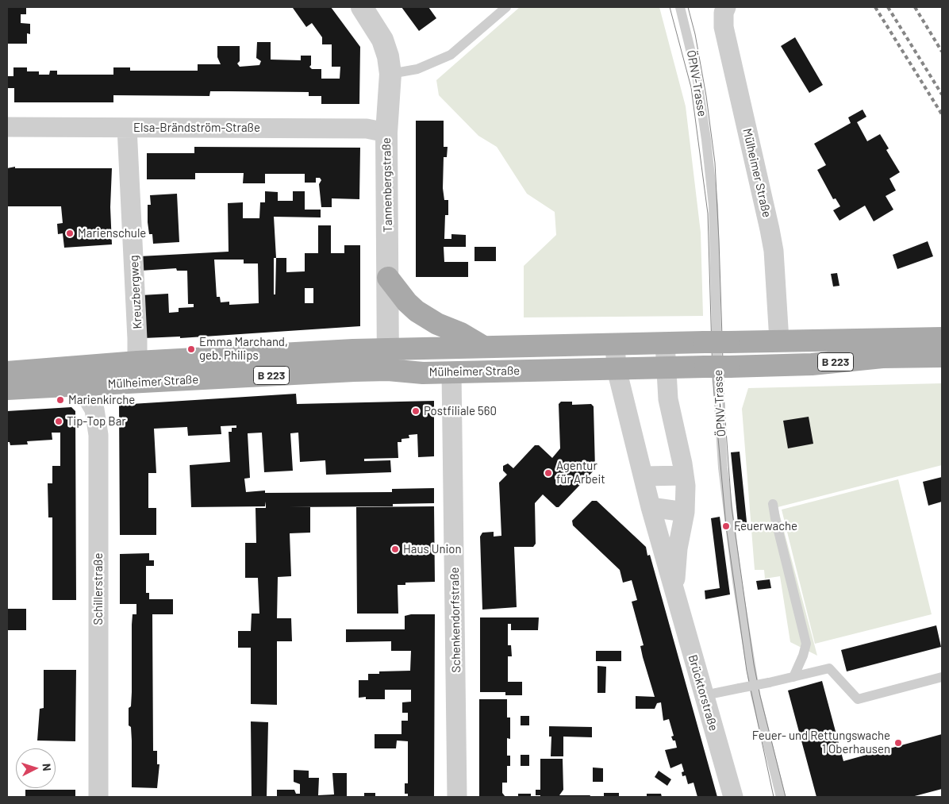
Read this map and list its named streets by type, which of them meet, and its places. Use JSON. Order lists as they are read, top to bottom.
{
  "streets": {
    "main road": ["Mülheimer Straße", "B 223"],
    "street": [
      "Elsa-Brändström-Straße",
      "Tannenbergstraße",
      "Kreuzbergweg",
      "Schillerstraße",
      "Schenkendorfstraße",
      "Brücktorstraße"
    ],
    "lane": ["ÖPNV-Trasse"]
  },
  "crossings": [
    ["Elsa-Brändström-Straße", "Tannenbergstraße"],
    ["Elsa-Brändström-Straße", "Kreuzbergweg"],
    ["Mülheimer Straße", "Tannenbergstraße"],
    ["Mülheimer Straße", "Kreuzbergweg"],
    ["Mülheimer Straße", "Schillerstraße"],
    ["Mülheimer Straße", "Schenkendorfstraße"],
    ["Mülheimer Straße", "Brücktorstraße"]
  ],
  "places": [
    "Marienschule",
    "Emma Marchand, geb. Philips",
    "Marienkirche",
    "Postfiliale 560",
    "Tip-Top Bar",
    "Agentur für Arbeit",
    "Feuerwache",
    "Haus Union",
    "Feuer- und Rettungswache 1 Oberhausen"
  ],
  "north": "right"
}
